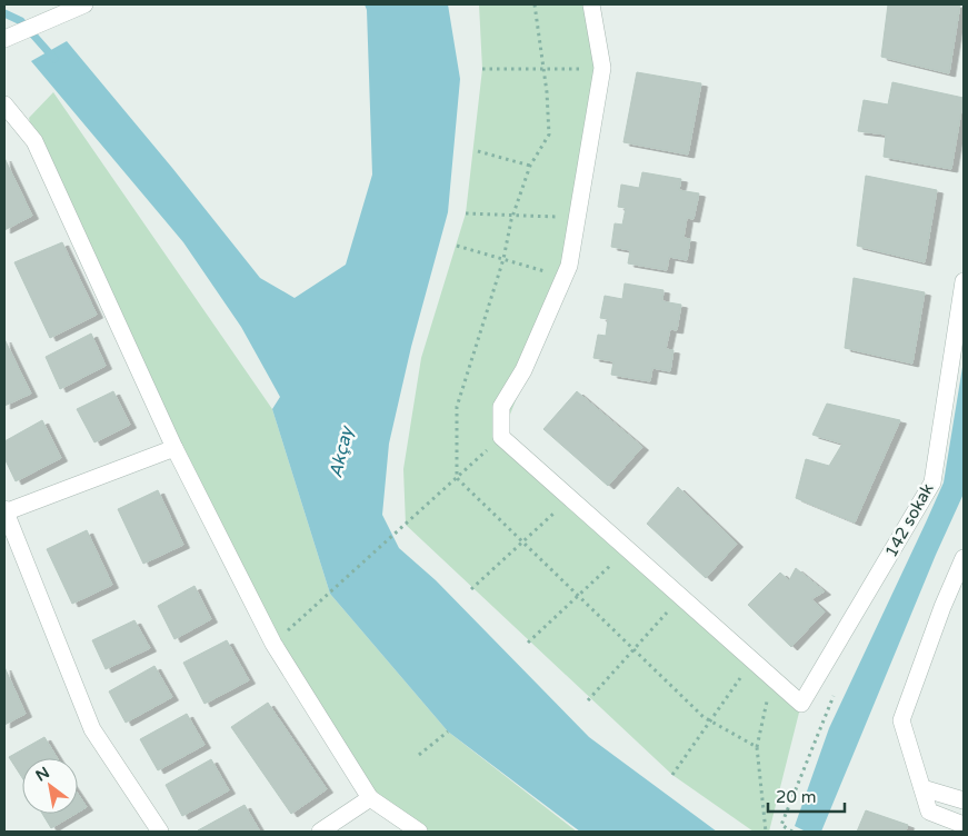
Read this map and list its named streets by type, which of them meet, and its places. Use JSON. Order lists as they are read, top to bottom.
{
  "streets": {
    "street": ["142 sokak"]
  },
  "water": ["Akçay"],
  "scale_bar": "20 m",
  "north": "top left"
}
